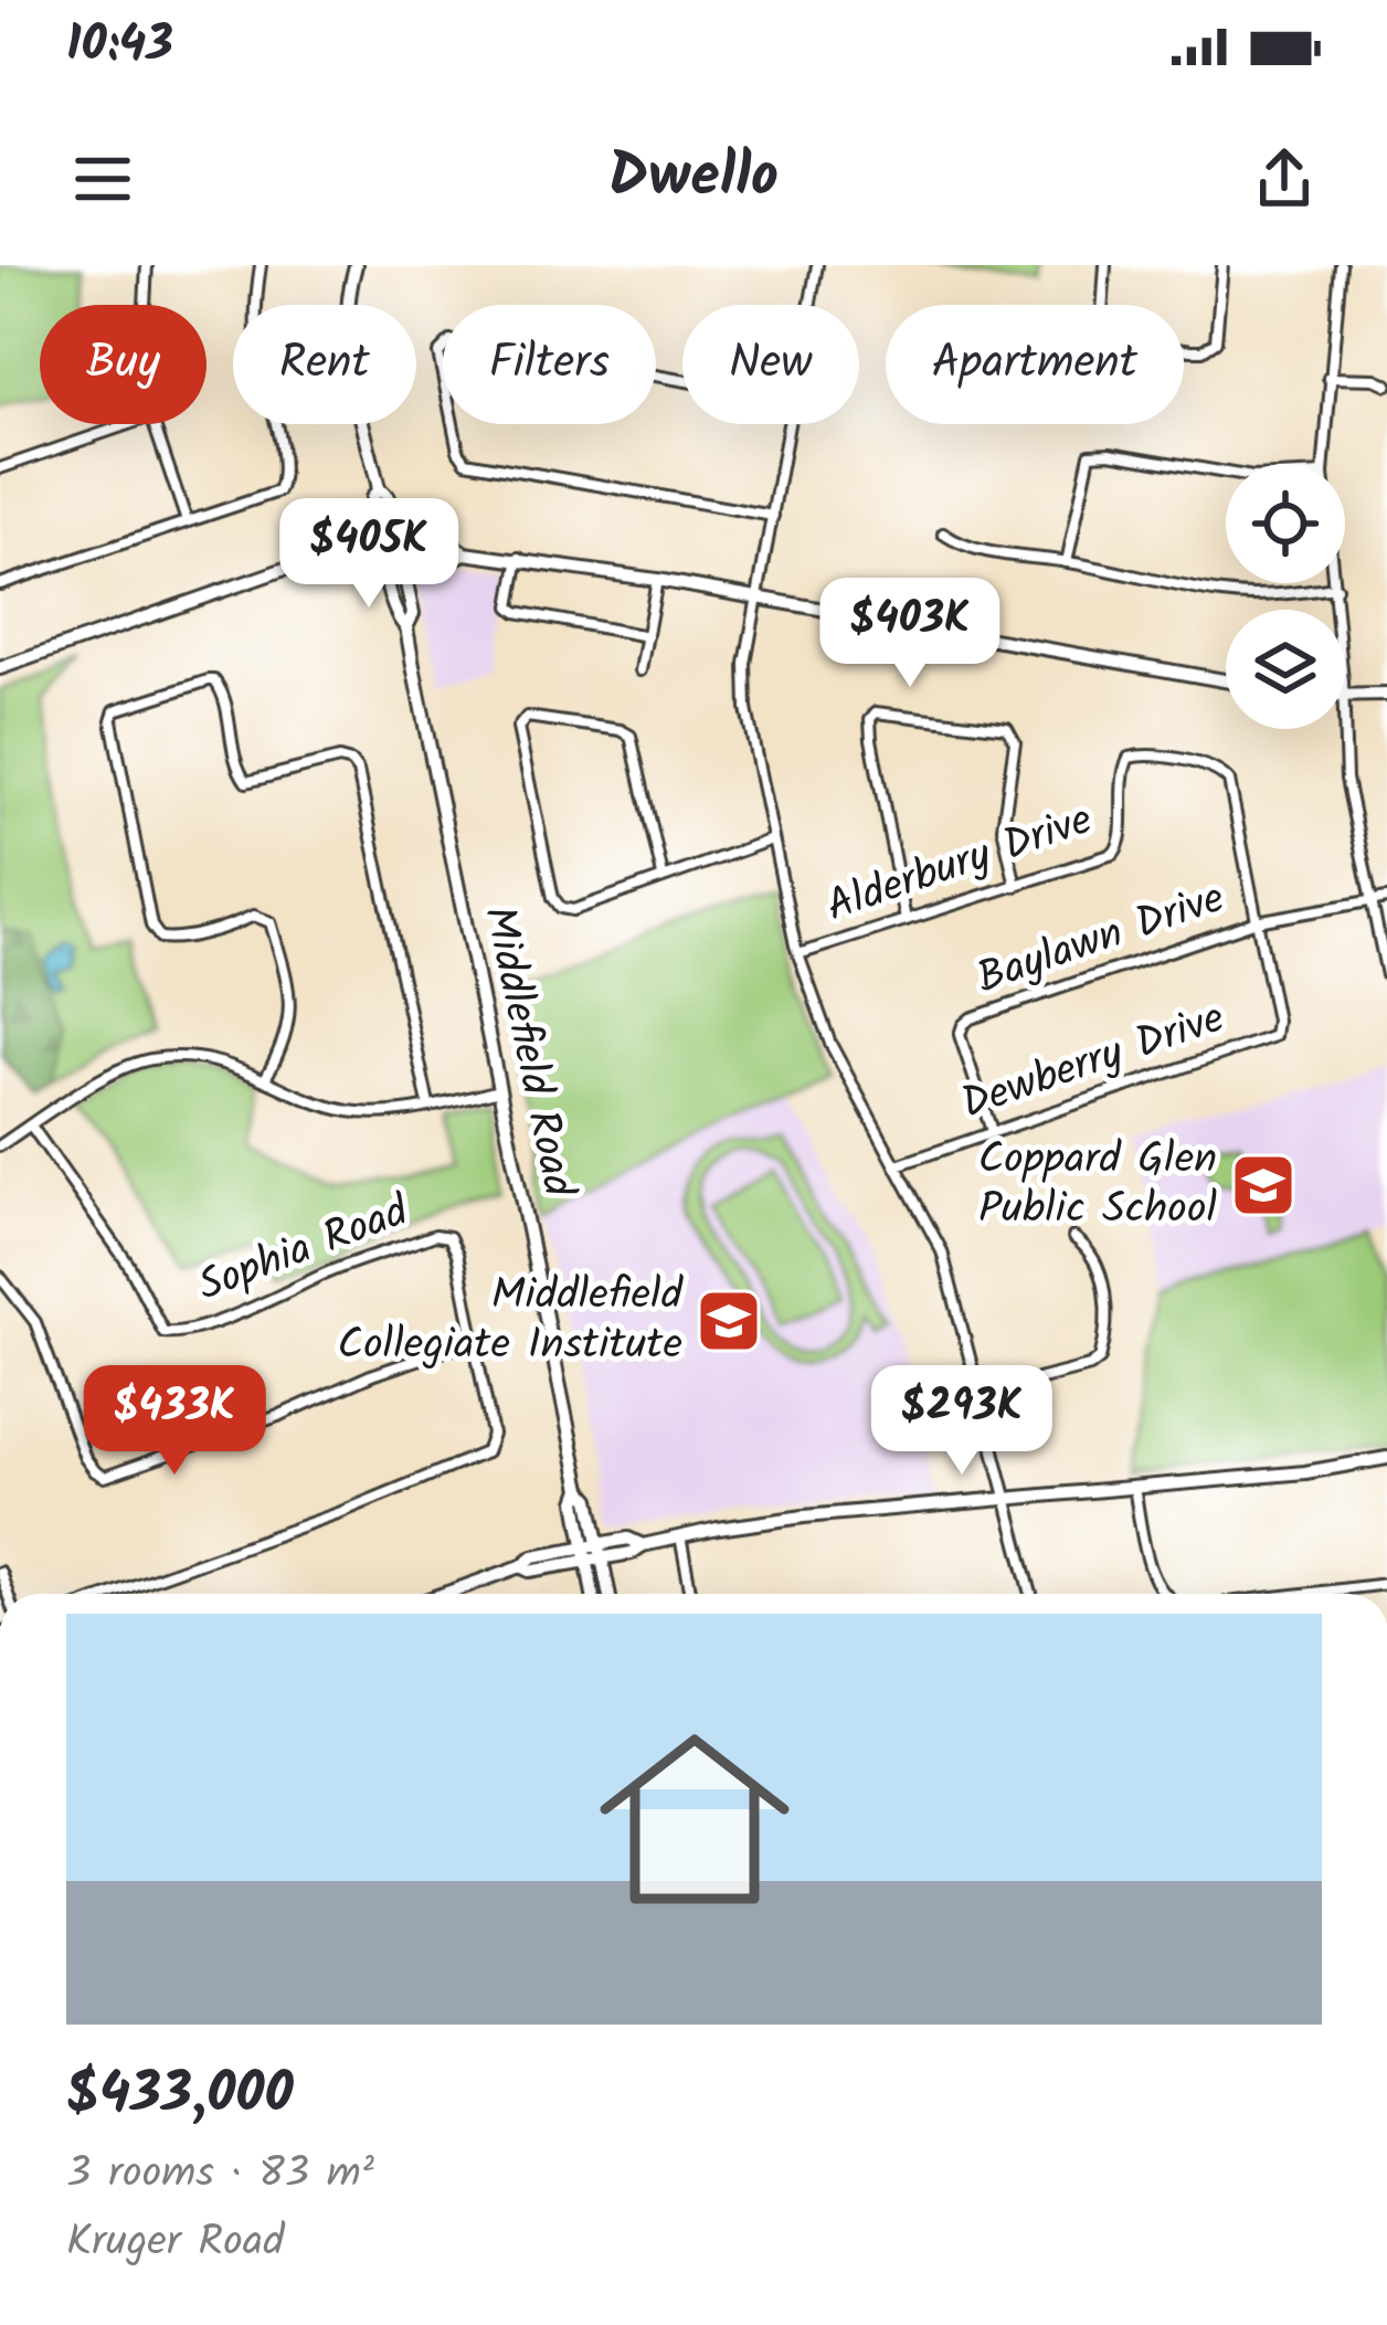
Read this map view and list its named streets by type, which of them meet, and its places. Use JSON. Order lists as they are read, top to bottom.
{
  "streets": {
    "street": [
      "Alderbury Drive",
      "Baylawn Drive",
      "Middlefield Road",
      "Dewberry Drive",
      "Sophia Road"
    ]
  },
  "crossings": [
    ["Alderbury Drive", "Baylawn Drive"],
    ["Alderbury Drive", "Dewberry Drive"],
    ["Baylawn Drive", "Dewberry Drive"]
  ],
  "places": {
    "school or university": ["Coppard Glen Public School", "Middlefield Collegiate Institute"]
  },
  "page": {
    "status": "10:43",
    "header": "Dwello",
    "chip": [
      "Buy",
      "Rent",
      "Filters",
      "New",
      "Apartment"
    ],
    "price": [
      "$405K",
      "$403K",
      "$433K",
      "$293K"
    ],
    "list": [
      {
        "name": "$433,000",
        "note": "3 rooms · 83 m² · Kruger Road"
      }
    ]
  }
}
